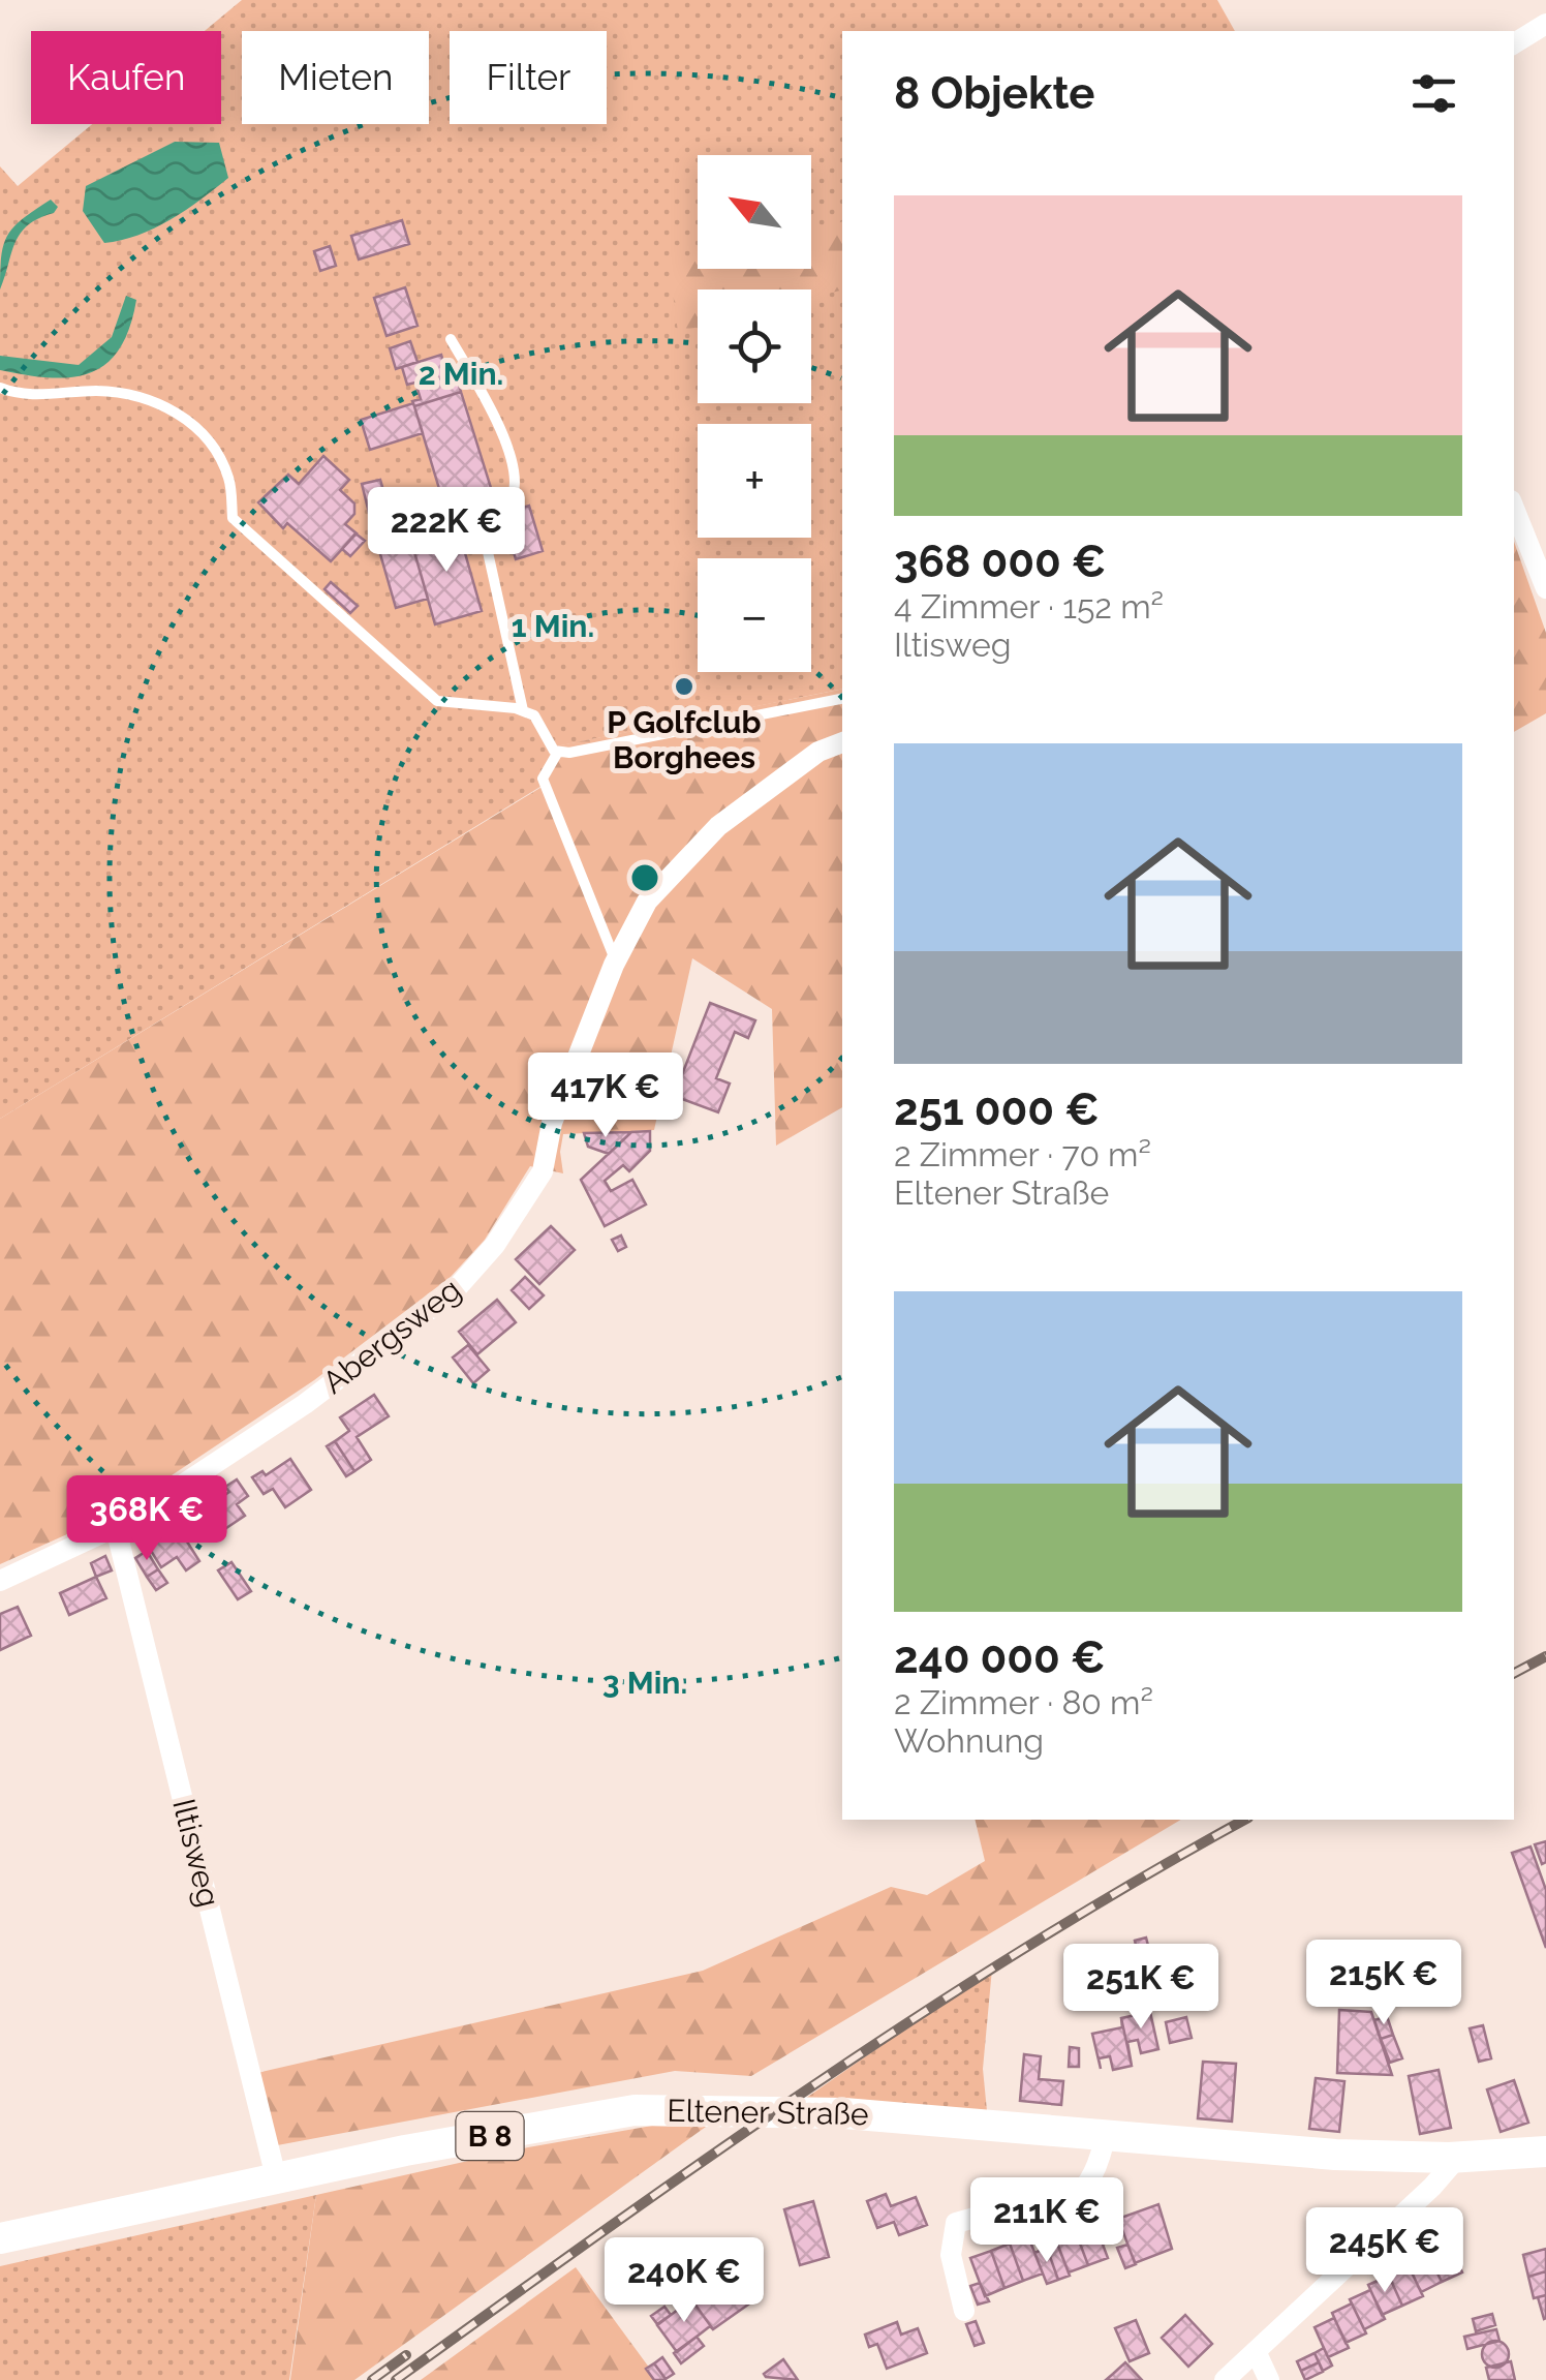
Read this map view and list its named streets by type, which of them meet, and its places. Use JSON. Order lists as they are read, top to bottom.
{
  "streets": {
    "main road": ["Eltener Straße", "B 8"],
    "street": ["Abergsweg", "Iltisweg"]
  },
  "crossings": [
    ["Abergsweg", "Iltisweg"],
    ["Iltisweg", "Eltener Straße"]
  ],
  "places": ["P Golfclub Borghees"],
  "north": "top left",
  "page": {
    "chip": ["Kaufen", "Mieten", "Filter"],
    "heading": "8 Objekte",
    "map_buttons": ["+", "−"],
    "list": [
      {
        "name": "368 000 €",
        "note": "4 Zimmer · 152 m² · Iltisweg"
      },
      {
        "name": "251 000 €",
        "note": "2 Zimmer · 70 m² · Eltener Straße"
      },
      {
        "name": "240 000 €",
        "note": "2 Zimmer · 80 m² · Wohnung"
      }
    ],
    "price": [
      "222K €",
      "417K €",
      "368K €",
      "215K €",
      "251K €",
      "211K €",
      "245K €",
      "240K €"
    ]
  },
  "rings": ["2 Min.", "1 Min.", "3 Min."]
}
